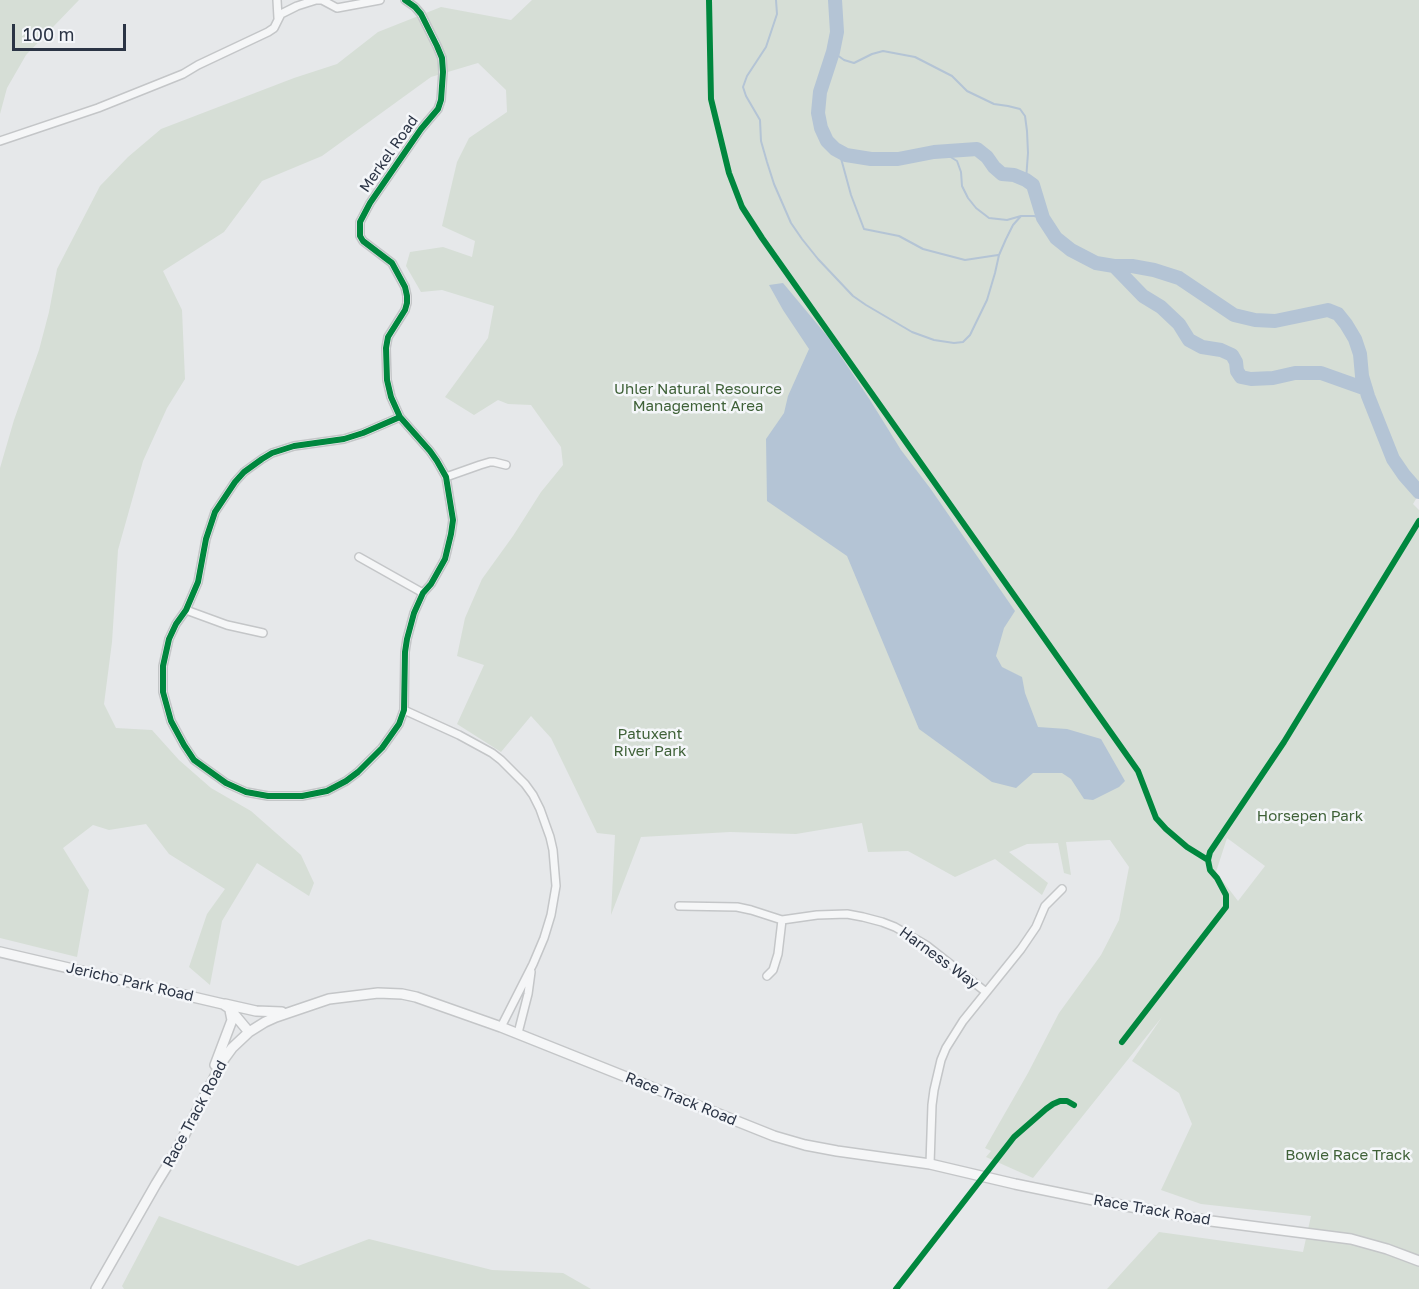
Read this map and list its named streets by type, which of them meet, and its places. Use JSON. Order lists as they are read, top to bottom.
{
  "streets": {
    "street": [
      "Merkel Road",
      "Harness Way",
      "Jericho Park Road",
      "Race Track Road"
    ]
  },
  "crossings": [
    ["Jericho Park Road", "Race Track Road"]
  ],
  "parks": [
    "Uhler Natural Resource Management Area",
    "Patuxent River Park",
    "Horsepen Park",
    "Bowie Race Track"
  ],
  "scale_bar": "100 m"
}
